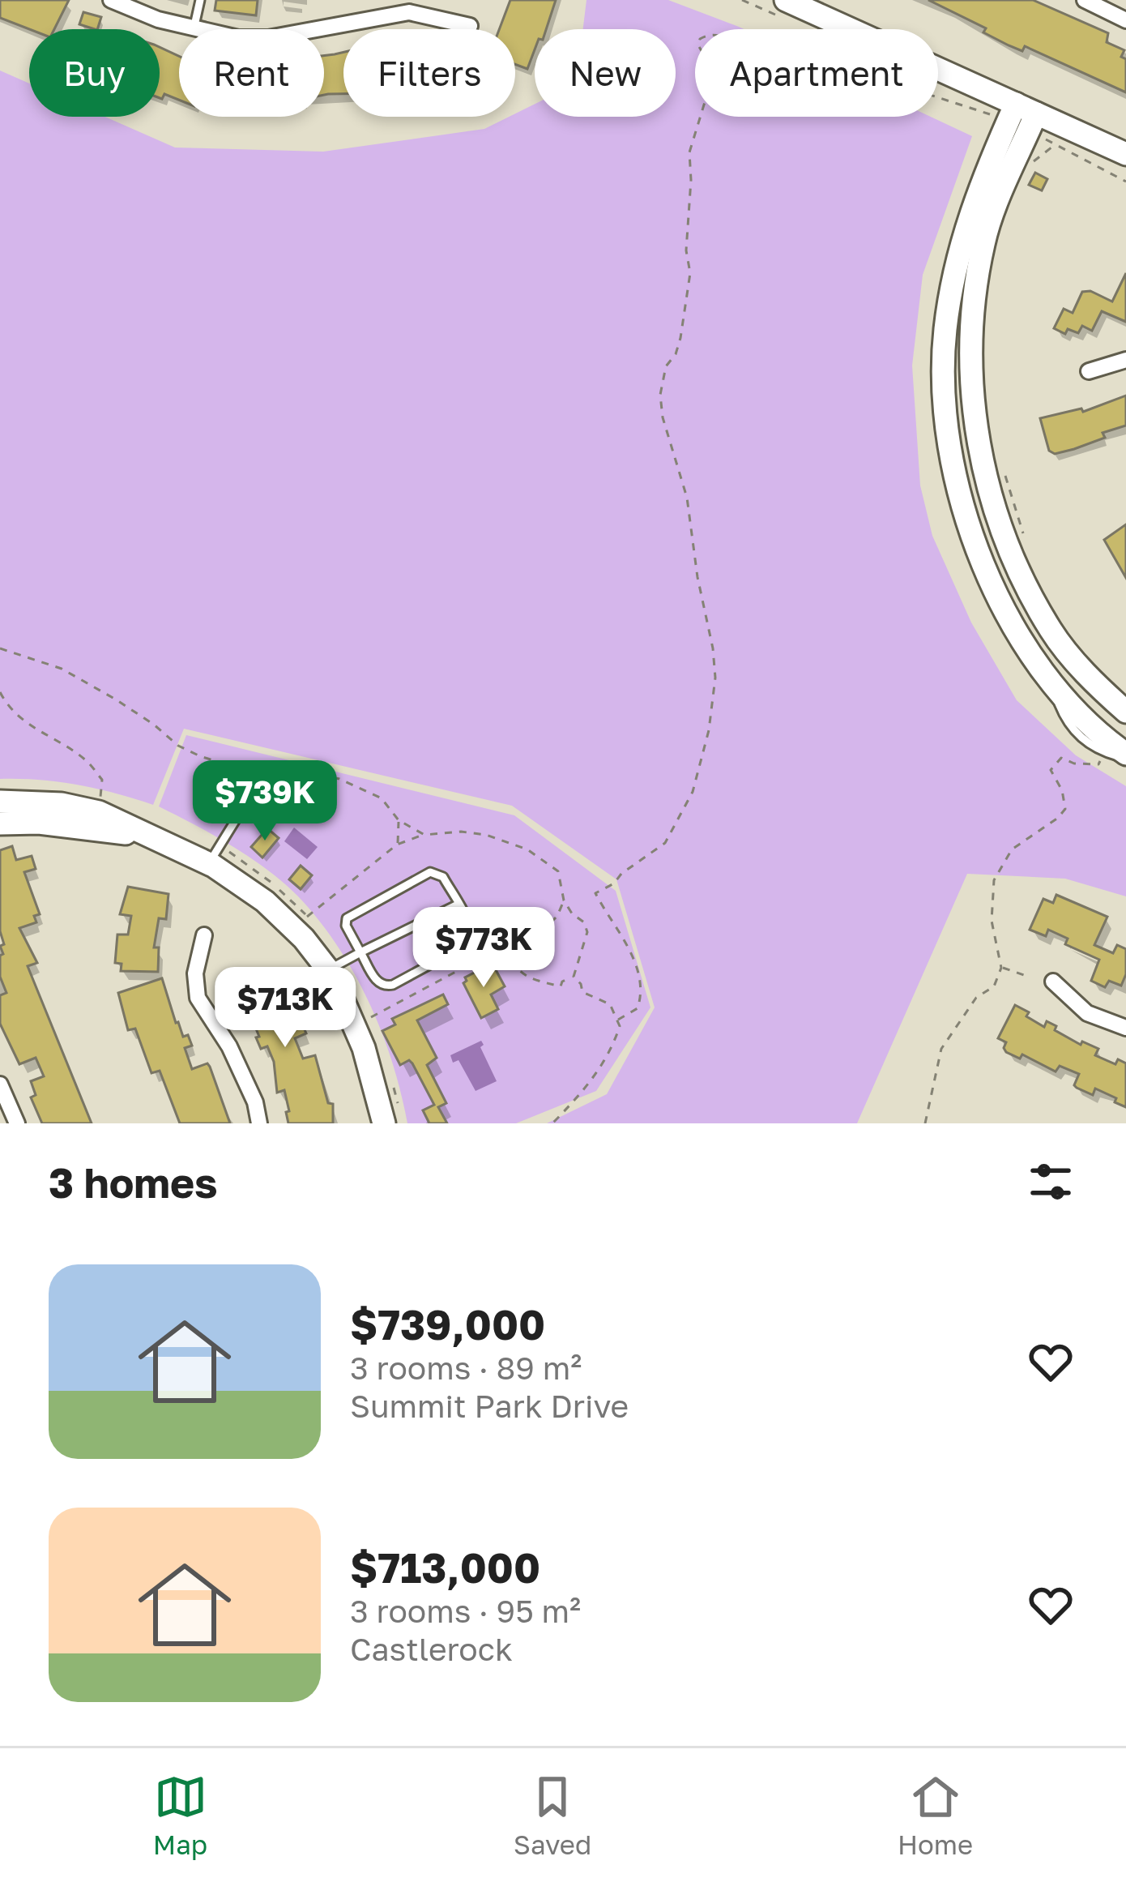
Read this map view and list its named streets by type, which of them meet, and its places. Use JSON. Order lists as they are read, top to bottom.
{
  "page": {
    "chip": [
      "Buy",
      "Rent",
      "Filters",
      "New",
      "Apartment"
    ],
    "price": ["$739K", "$773K", "$713K"],
    "heading": "3 homes",
    "list": [
      {
        "name": "$739,000",
        "note": "3 rooms · 89 m² · Summit Park Drive"
      },
      {
        "name": "$713,000",
        "note": "3 rooms · 95 m² · Castlerock"
      }
    ],
    "tabs": ["Map", "Saved", "Home"]
  }
}
